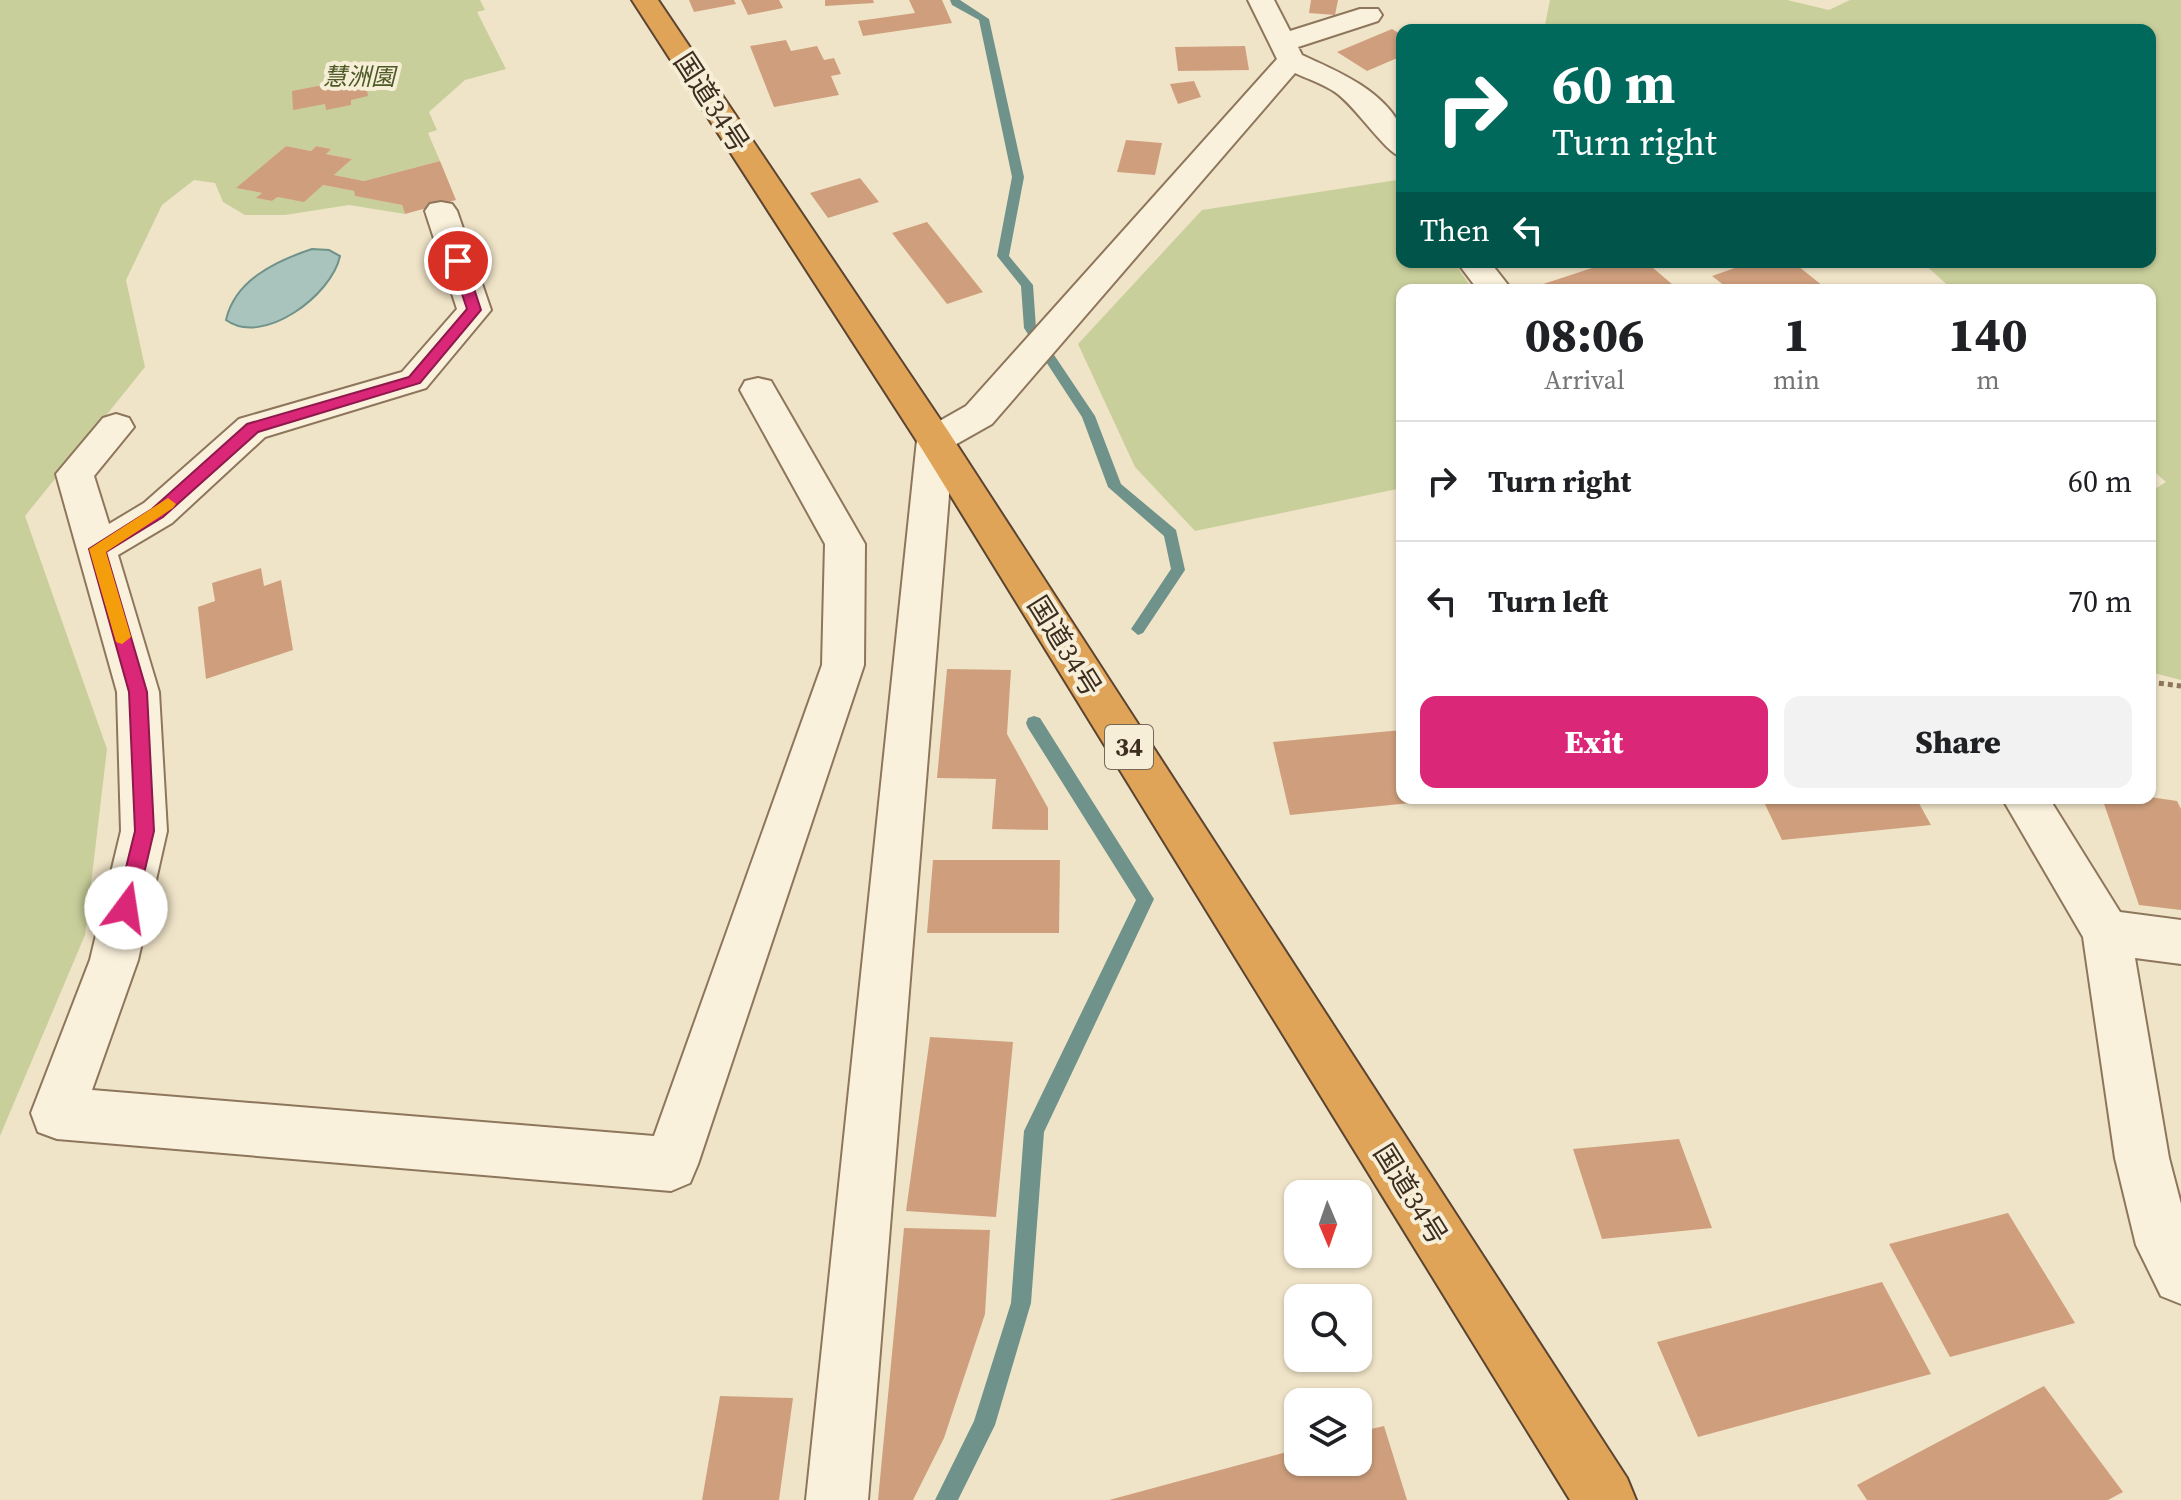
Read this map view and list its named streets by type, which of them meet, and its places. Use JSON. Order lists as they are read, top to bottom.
{
  "streets": {
    "highway": ["国道34号", "34"]
  },
  "parks": ["慧洲園"],
  "north": "bottom",
  "page": {
    "turn": ["60 m", "Turn right"],
    "then": "Then",
    "eta": [
      "08:06",
      "Arrival",
      "1",
      "min",
      "140",
      "m"
    ],
    "list": [
      {
        "name": "Turn right",
        "value": "60 m"
      },
      {
        "name": "Turn left",
        "value": "70 m"
      }
    ],
    "buttons": ["Exit", "Share"]
  }
}
